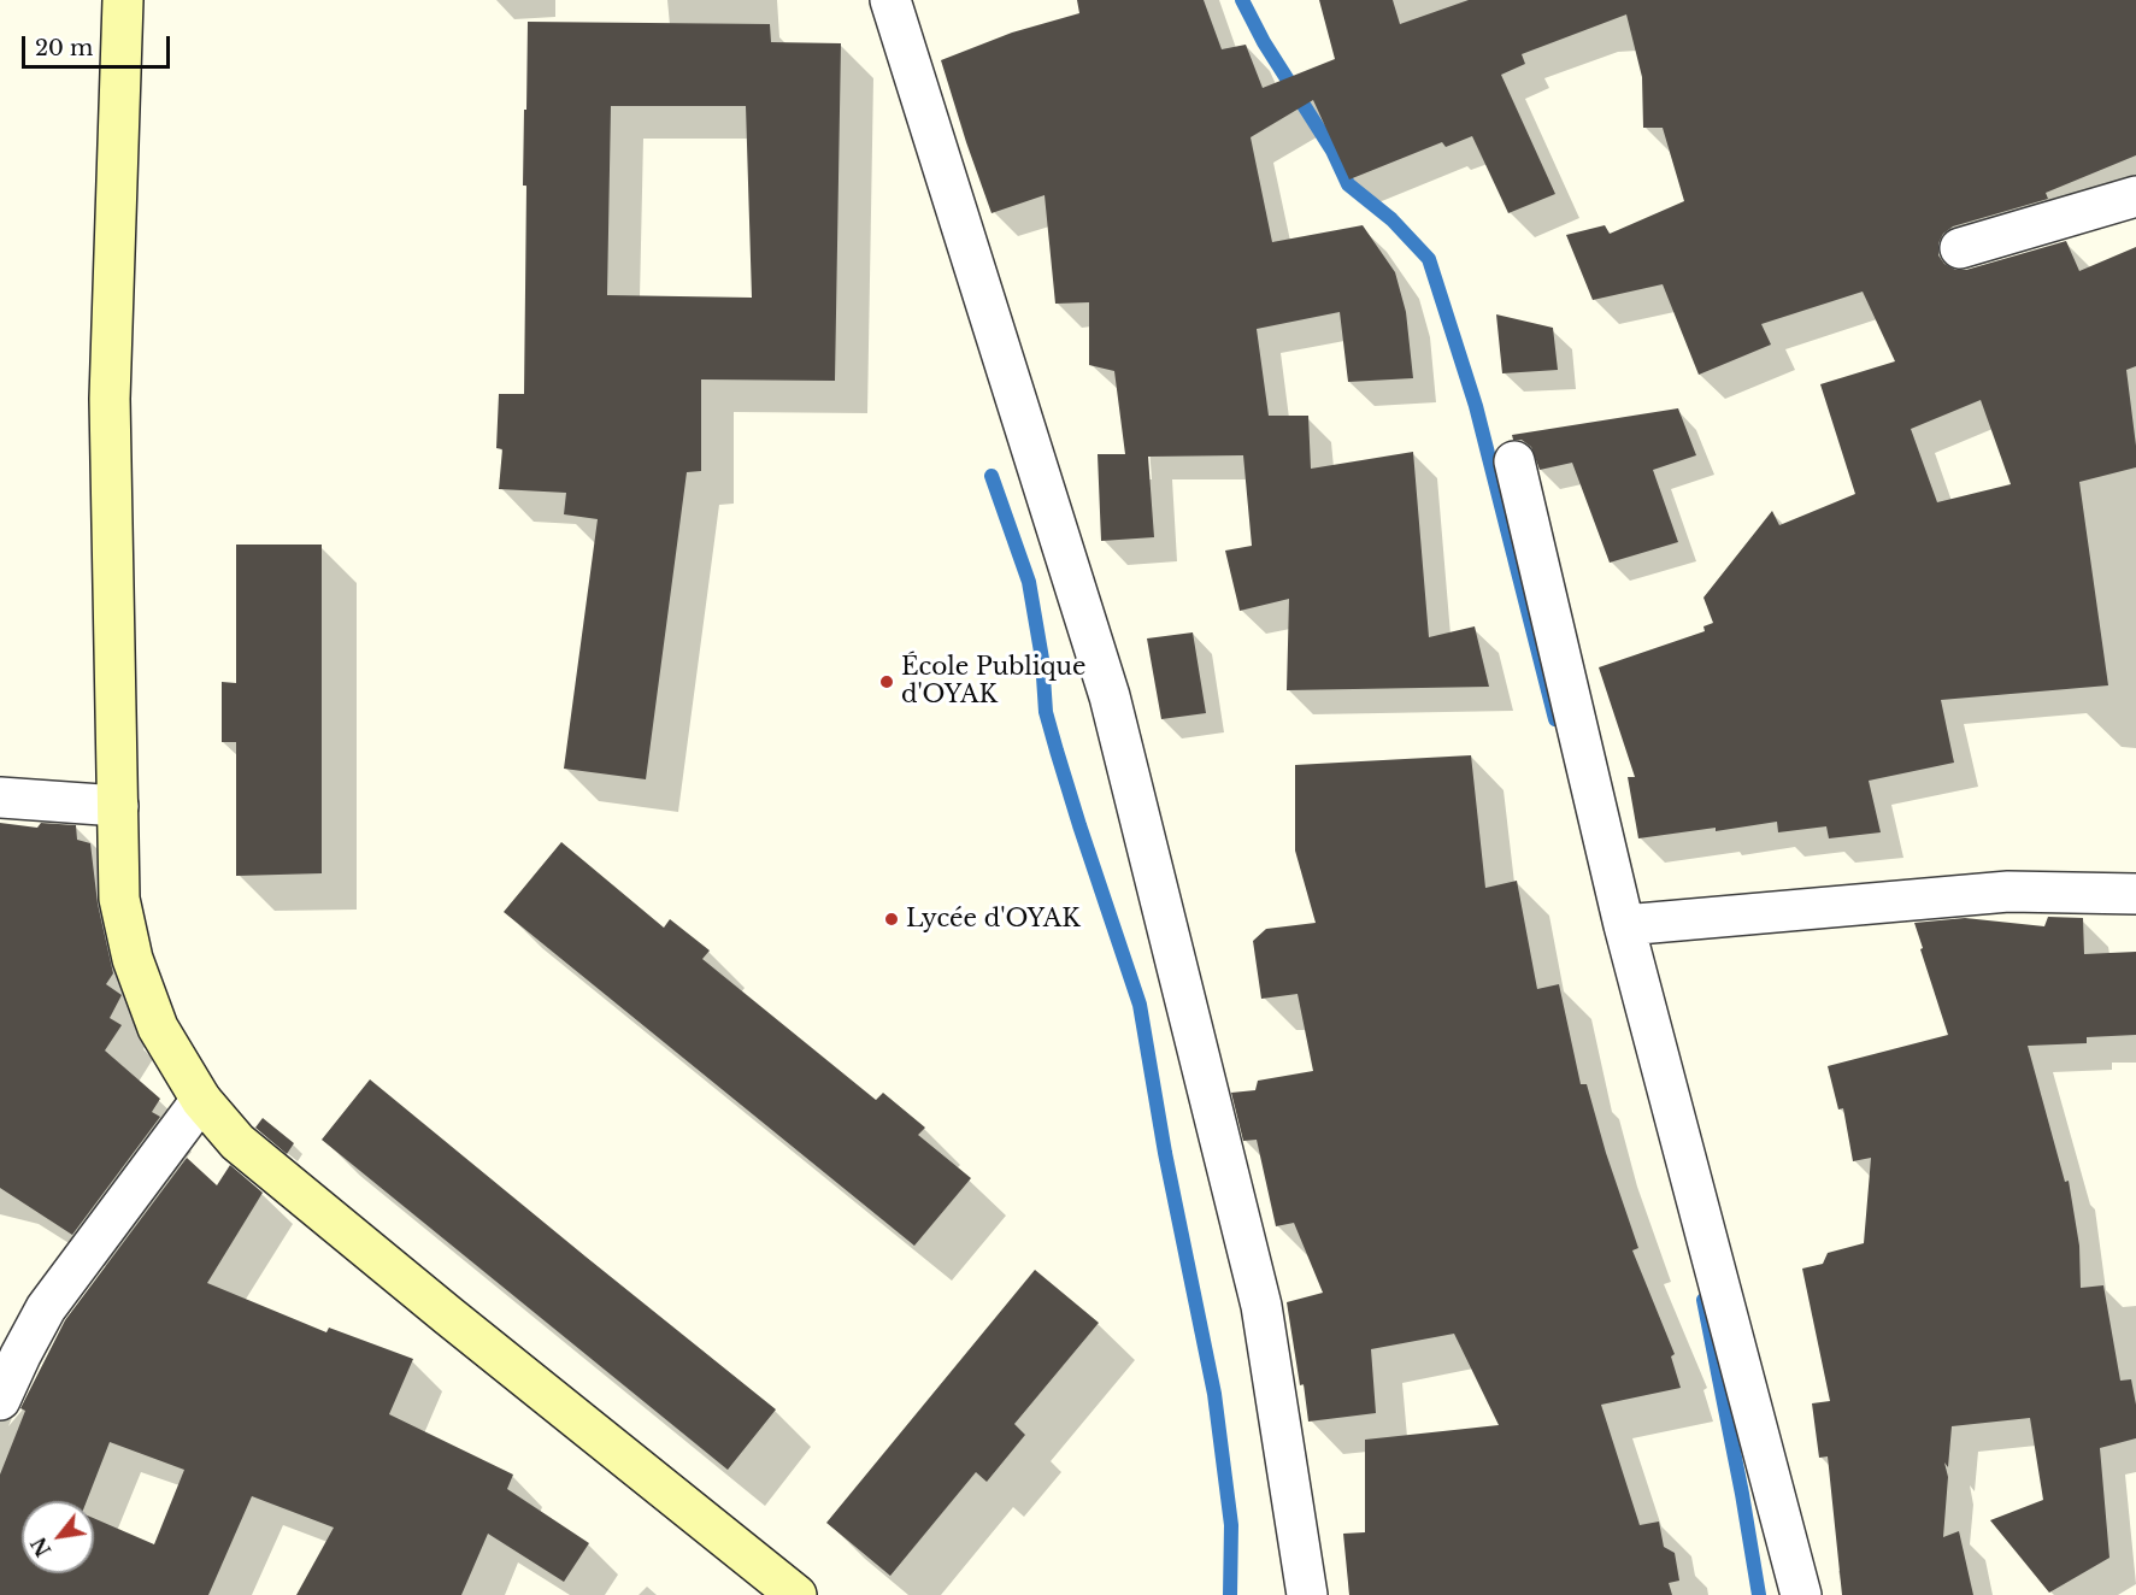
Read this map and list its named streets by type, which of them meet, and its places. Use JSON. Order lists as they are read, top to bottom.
{
  "places": ["École Publique d'OYAK", "Lycée d'OYAK"],
  "scale_bar": "20 m",
  "north": "bottom left"
}
